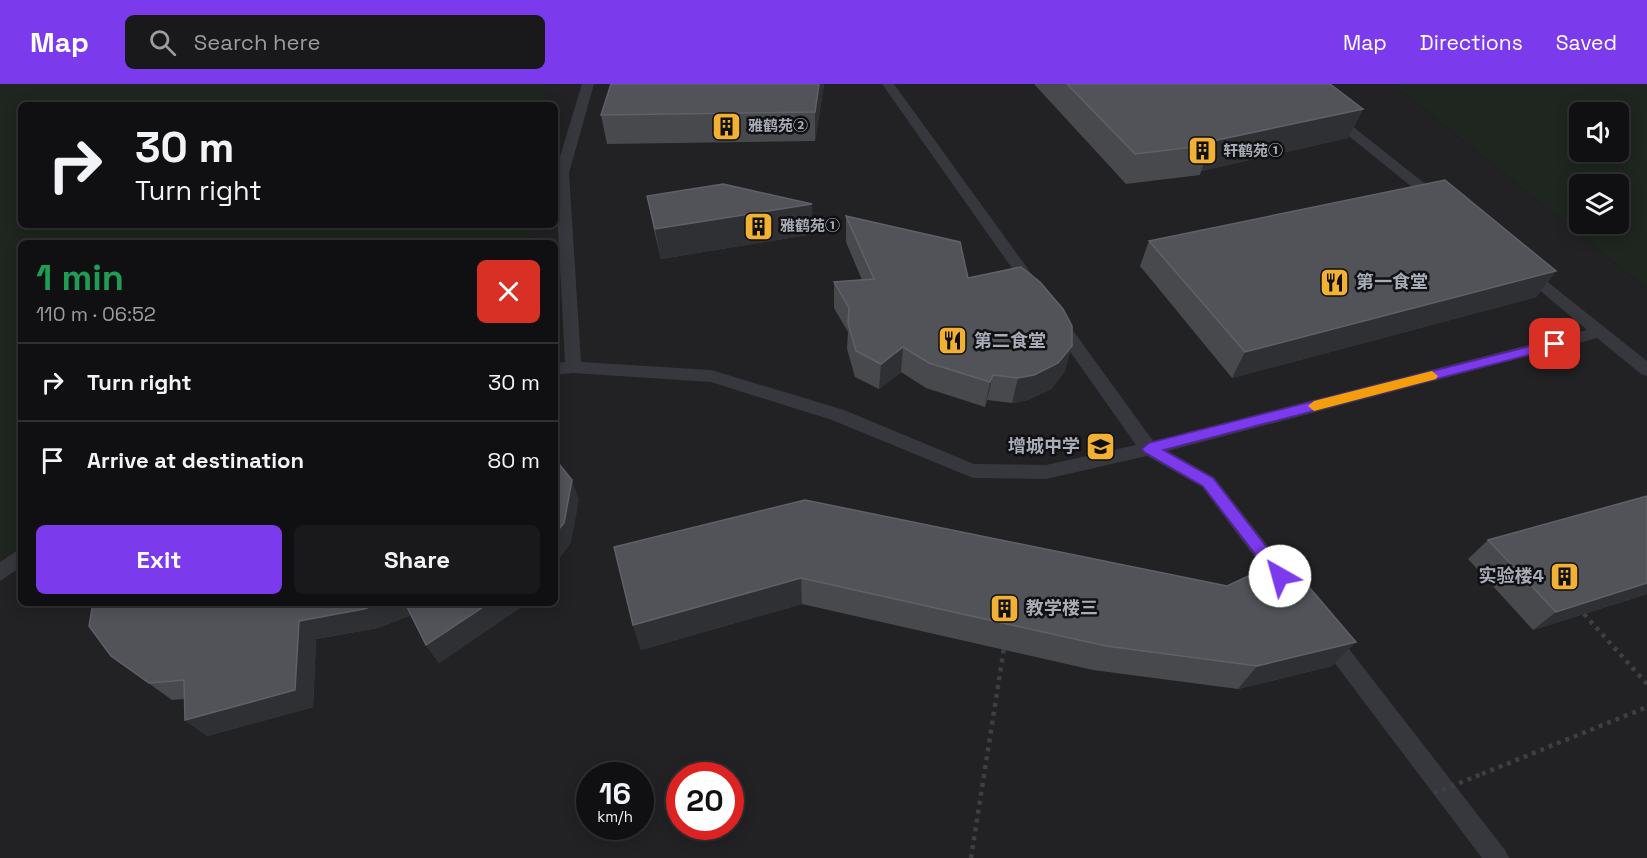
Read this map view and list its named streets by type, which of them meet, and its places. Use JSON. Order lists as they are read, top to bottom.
{
  "places": {
    "building": [
      "雅鹤苑②",
      "轩鹤苑①",
      "雅鹤苑①",
      "实验楼4",
      "教学楼三"
    ],
    "restaurant": ["第一食堂", "第二食堂"],
    "school or university": ["增城中学"]
  },
  "page": {
    "header": "Map",
    "search": "Search here",
    "nav": ["Map", "Directions", "Saved"],
    "turn": ["30 m", "Turn right"],
    "heading": ["1 min", "110 m · 06:52"],
    "list": [
      {
        "name": "Turn right",
        "value": "30 m"
      },
      {
        "name": "Arrive at destination",
        "value": "80 m"
      }
    ],
    "buttons": ["Exit", "Share"],
    "speed": "16 km/h",
    "limit": "20"
  }
}
